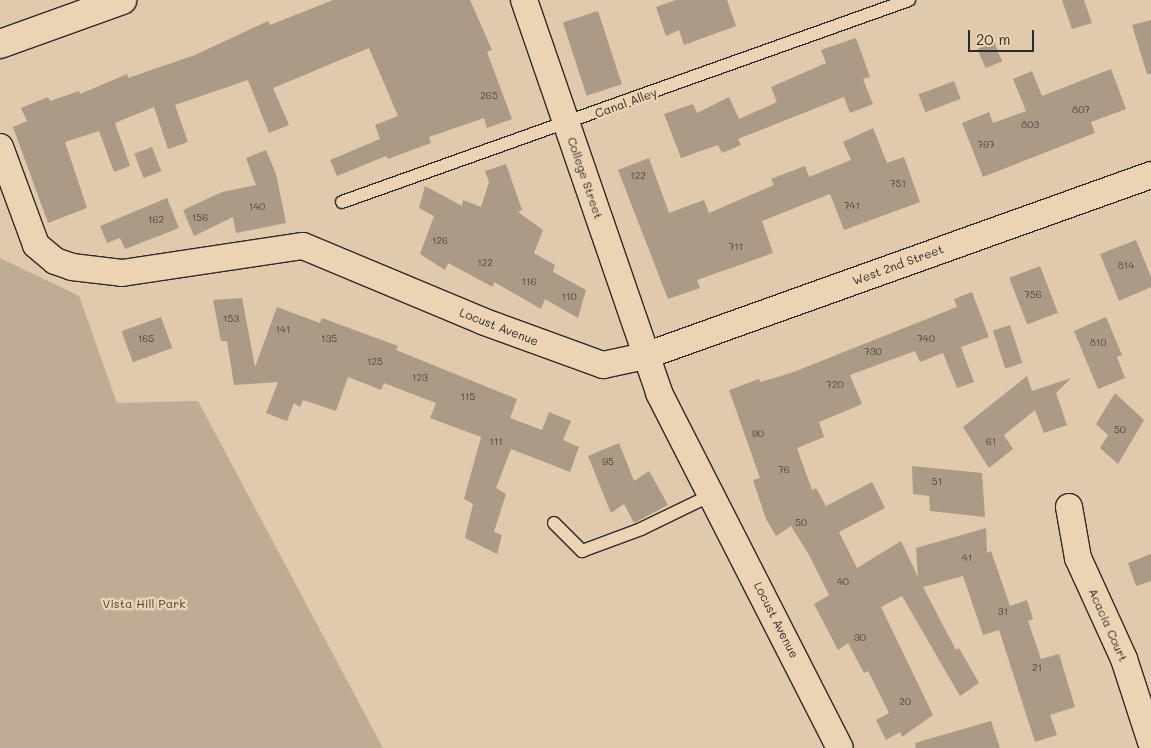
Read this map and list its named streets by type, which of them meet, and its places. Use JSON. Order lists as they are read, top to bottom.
{
  "streets": {
    "street": [
      "College Street",
      "West 2nd Street",
      "Locust Avenue",
      "Acacia Court"
    ],
    "lane": ["Canal Alley"]
  },
  "crossings": [
    ["Canal Alley", "College Street"],
    ["College Street", "West 2nd Street"],
    ["College Street", "Locust Avenue"],
    ["West 2nd Street", "Locust Avenue"]
  ],
  "parks": ["Vista Hill Park"],
  "house_numbers": [
    "265",
    "807",
    "803",
    "797",
    "122",
    "751",
    "741",
    "140",
    "156",
    "162",
    "126",
    "711",
    "122",
    "814",
    "116",
    "756",
    "110",
    "153",
    "141",
    "165",
    "135",
    "740",
    "810",
    "730",
    "125",
    "123",
    "720",
    "115",
    "50",
    "90",
    "111",
    "61",
    "95",
    "76",
    "51",
    "50",
    "41",
    "40",
    "31",
    "30",
    "21",
    "20"
  ],
  "scale_bar": "20 m"
}
